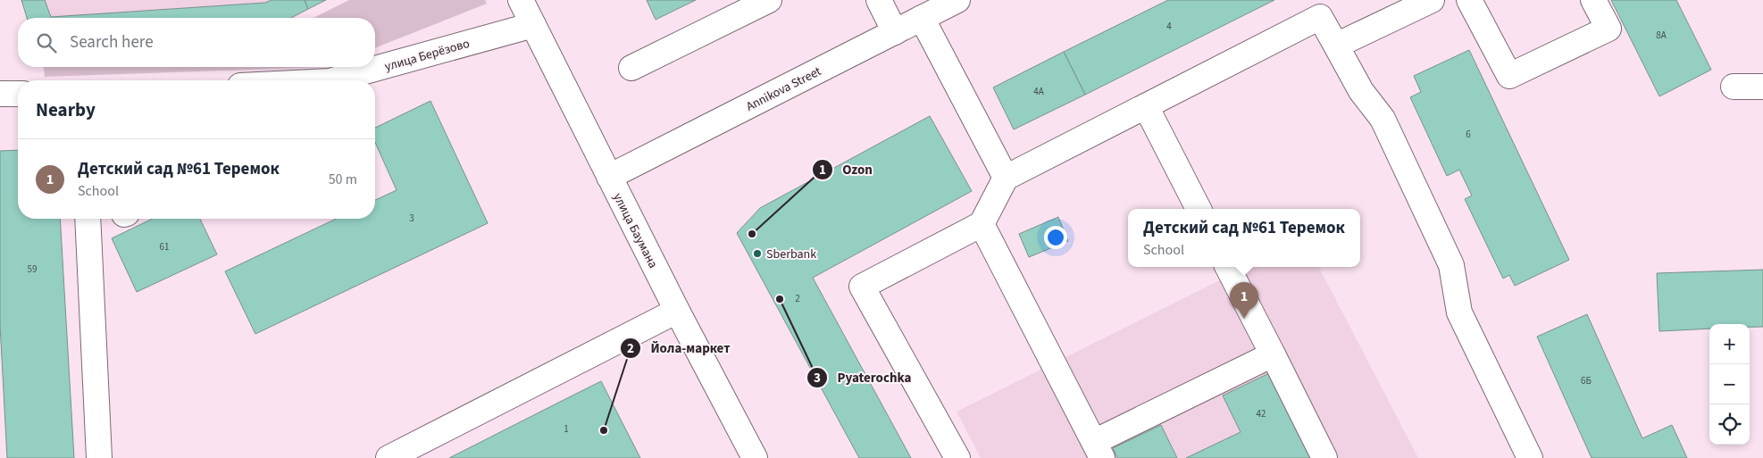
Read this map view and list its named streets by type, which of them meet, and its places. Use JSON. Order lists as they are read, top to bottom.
{
  "streets": {
    "street": ["улица Берёзово", "Annikova Street", "улица Баумана"]
  },
  "crossings": [
    ["улица Берёзово", "улица Баумана"],
    ["Annikova Street", "улица Баумана"]
  ],
  "places": [
    "Ozon",
    "Sberbank",
    "Pyaterochka",
    "Йола-маркет"
  ],
  "house_numbers": [
    "4",
    "8А",
    "4А",
    "6",
    "3",
    "61",
    "59",
    "2",
    "6Б",
    "42",
    "1"
  ],
  "page": {
    "search": "Search here",
    "heading": "Nearby",
    "list": [
      {
        "mark": "1",
        "name": "Детский сад №61 Теремок",
        "note": "School",
        "value": "50 m"
      }
    ],
    "popup": ["Детский сад №61 Теремок", "School"],
    "pins": "1",
    "map_buttons": ["+", "−"]
  }
}
